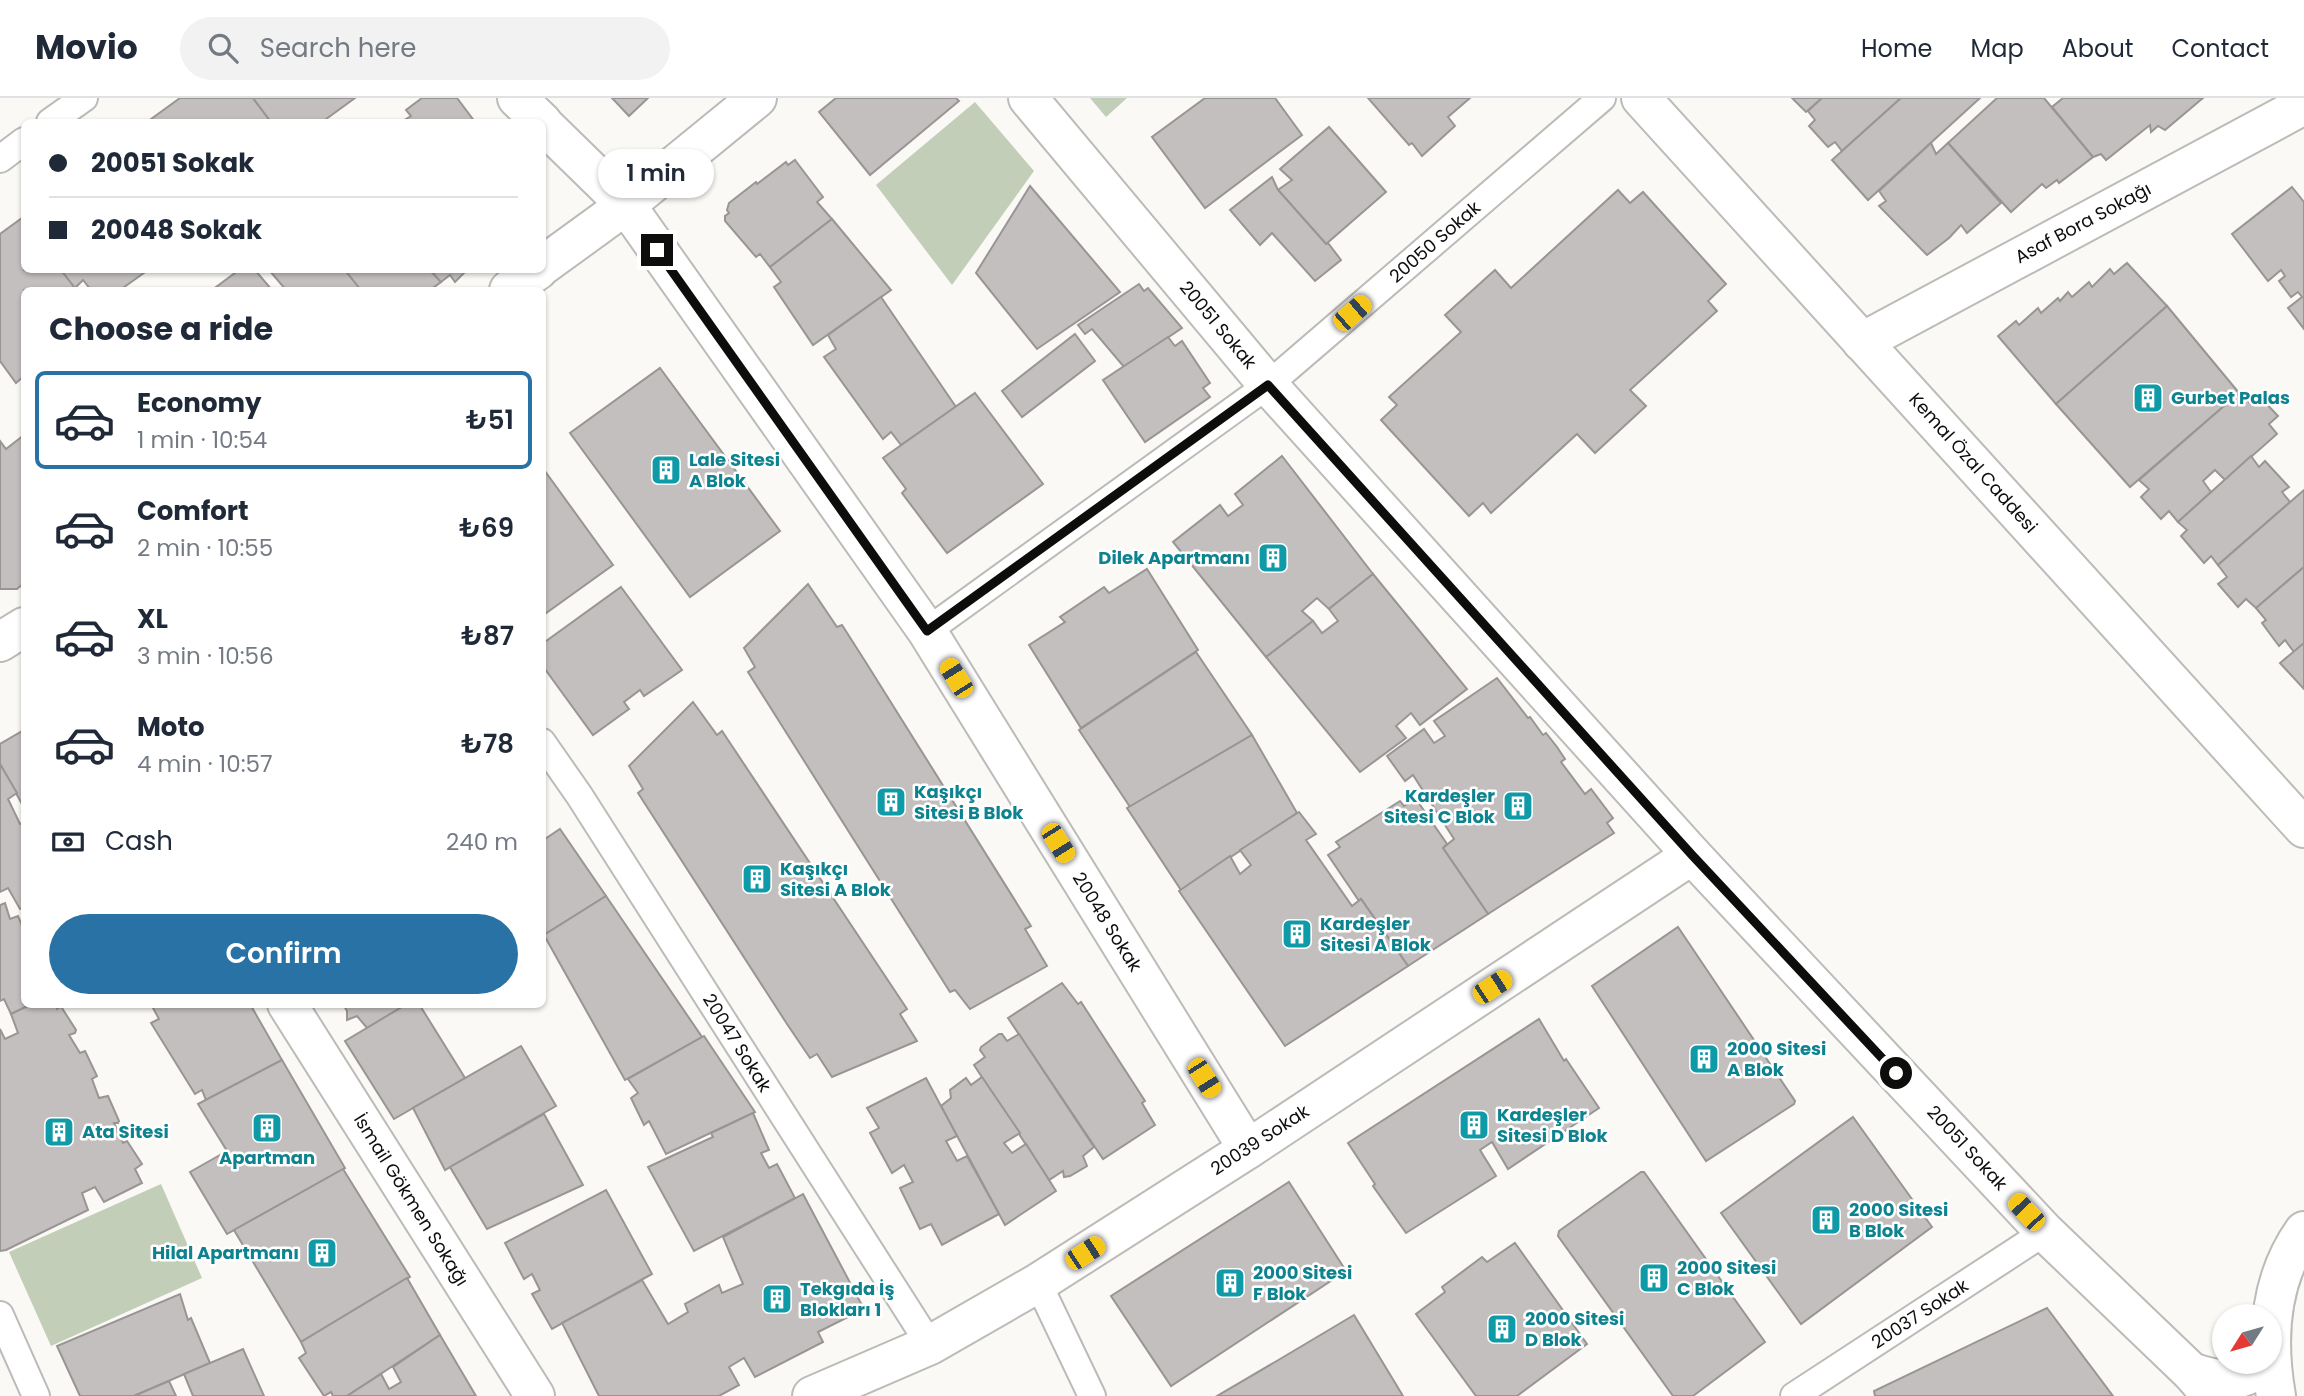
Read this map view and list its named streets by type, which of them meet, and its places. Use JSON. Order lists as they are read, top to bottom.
{
  "streets": {
    "street": [
      "Asaf Bora Sokağı",
      "20051 Sokak",
      "Kemal Özal Caddesi",
      "20048 Sokak",
      "20039 Sokak",
      "İsmail Gökmen Sokağı"
    ],
    "lane": ["20050 Sokak", "20047 Sokak", "20037 Sokak"]
  },
  "crossings": [
    ["Asaf Bora Sokağı", "Kemal Özal Caddesi"],
    ["20050 Sokak", "20051 Sokak"],
    ["20050 Sokak", "20048 Sokak"],
    ["20051 Sokak", "20039 Sokak"],
    ["20051 Sokak", "20037 Sokak"],
    ["20048 Sokak", "20039 Sokak"],
    ["20047 Sokak", "20039 Sokak"]
  ],
  "places": {
    "building": [
      "Gurbet Palas",
      "Lale Sitesi A Blok",
      "Dilek Apartmanı",
      "Kaşıkçı Sitesi B Blok",
      "Kardeşler Sitesi C Blok",
      "Kaşıkçı Sitesi A Blok",
      "Kardeşler Sitesi A Blok",
      "2000 Sitesi A Blok",
      "Kardeşler Sitesi D Blok",
      "Apartman",
      "Ata Sitesi",
      "2000 Sitesi B Blok",
      "Hilal Apartmanı",
      "2000 Sitesi C Blok",
      "2000 Sitesi F Blok",
      "Tekgıda İş Blokları 1",
      "2000 Sitesi D Blok"
    ]
  },
  "north": "bottom left",
  "page": {
    "header": "Movio",
    "search": "Search here",
    "nav": [
      "Home",
      "Map",
      "About",
      "Contact"
    ],
    "banner": ["20051 Sokak", "20048 Sokak"],
    "bubble": "1 min",
    "heading": "Choose a ride",
    "list": [
      {
        "name": "Economy",
        "note": "1 min · 10:54",
        "value": "₺51"
      },
      {
        "name": "Comfort",
        "note": "2 min · 10:55",
        "value": "₺69"
      },
      {
        "name": "XL",
        "note": "3 min · 10:56",
        "value": "₺87"
      },
      {
        "name": "Moto",
        "note": "4 min · 10:57",
        "value": "₺78"
      }
    ],
    "pay": ["Cash", "240 m"],
    "buttons": "Confirm"
  }
}
